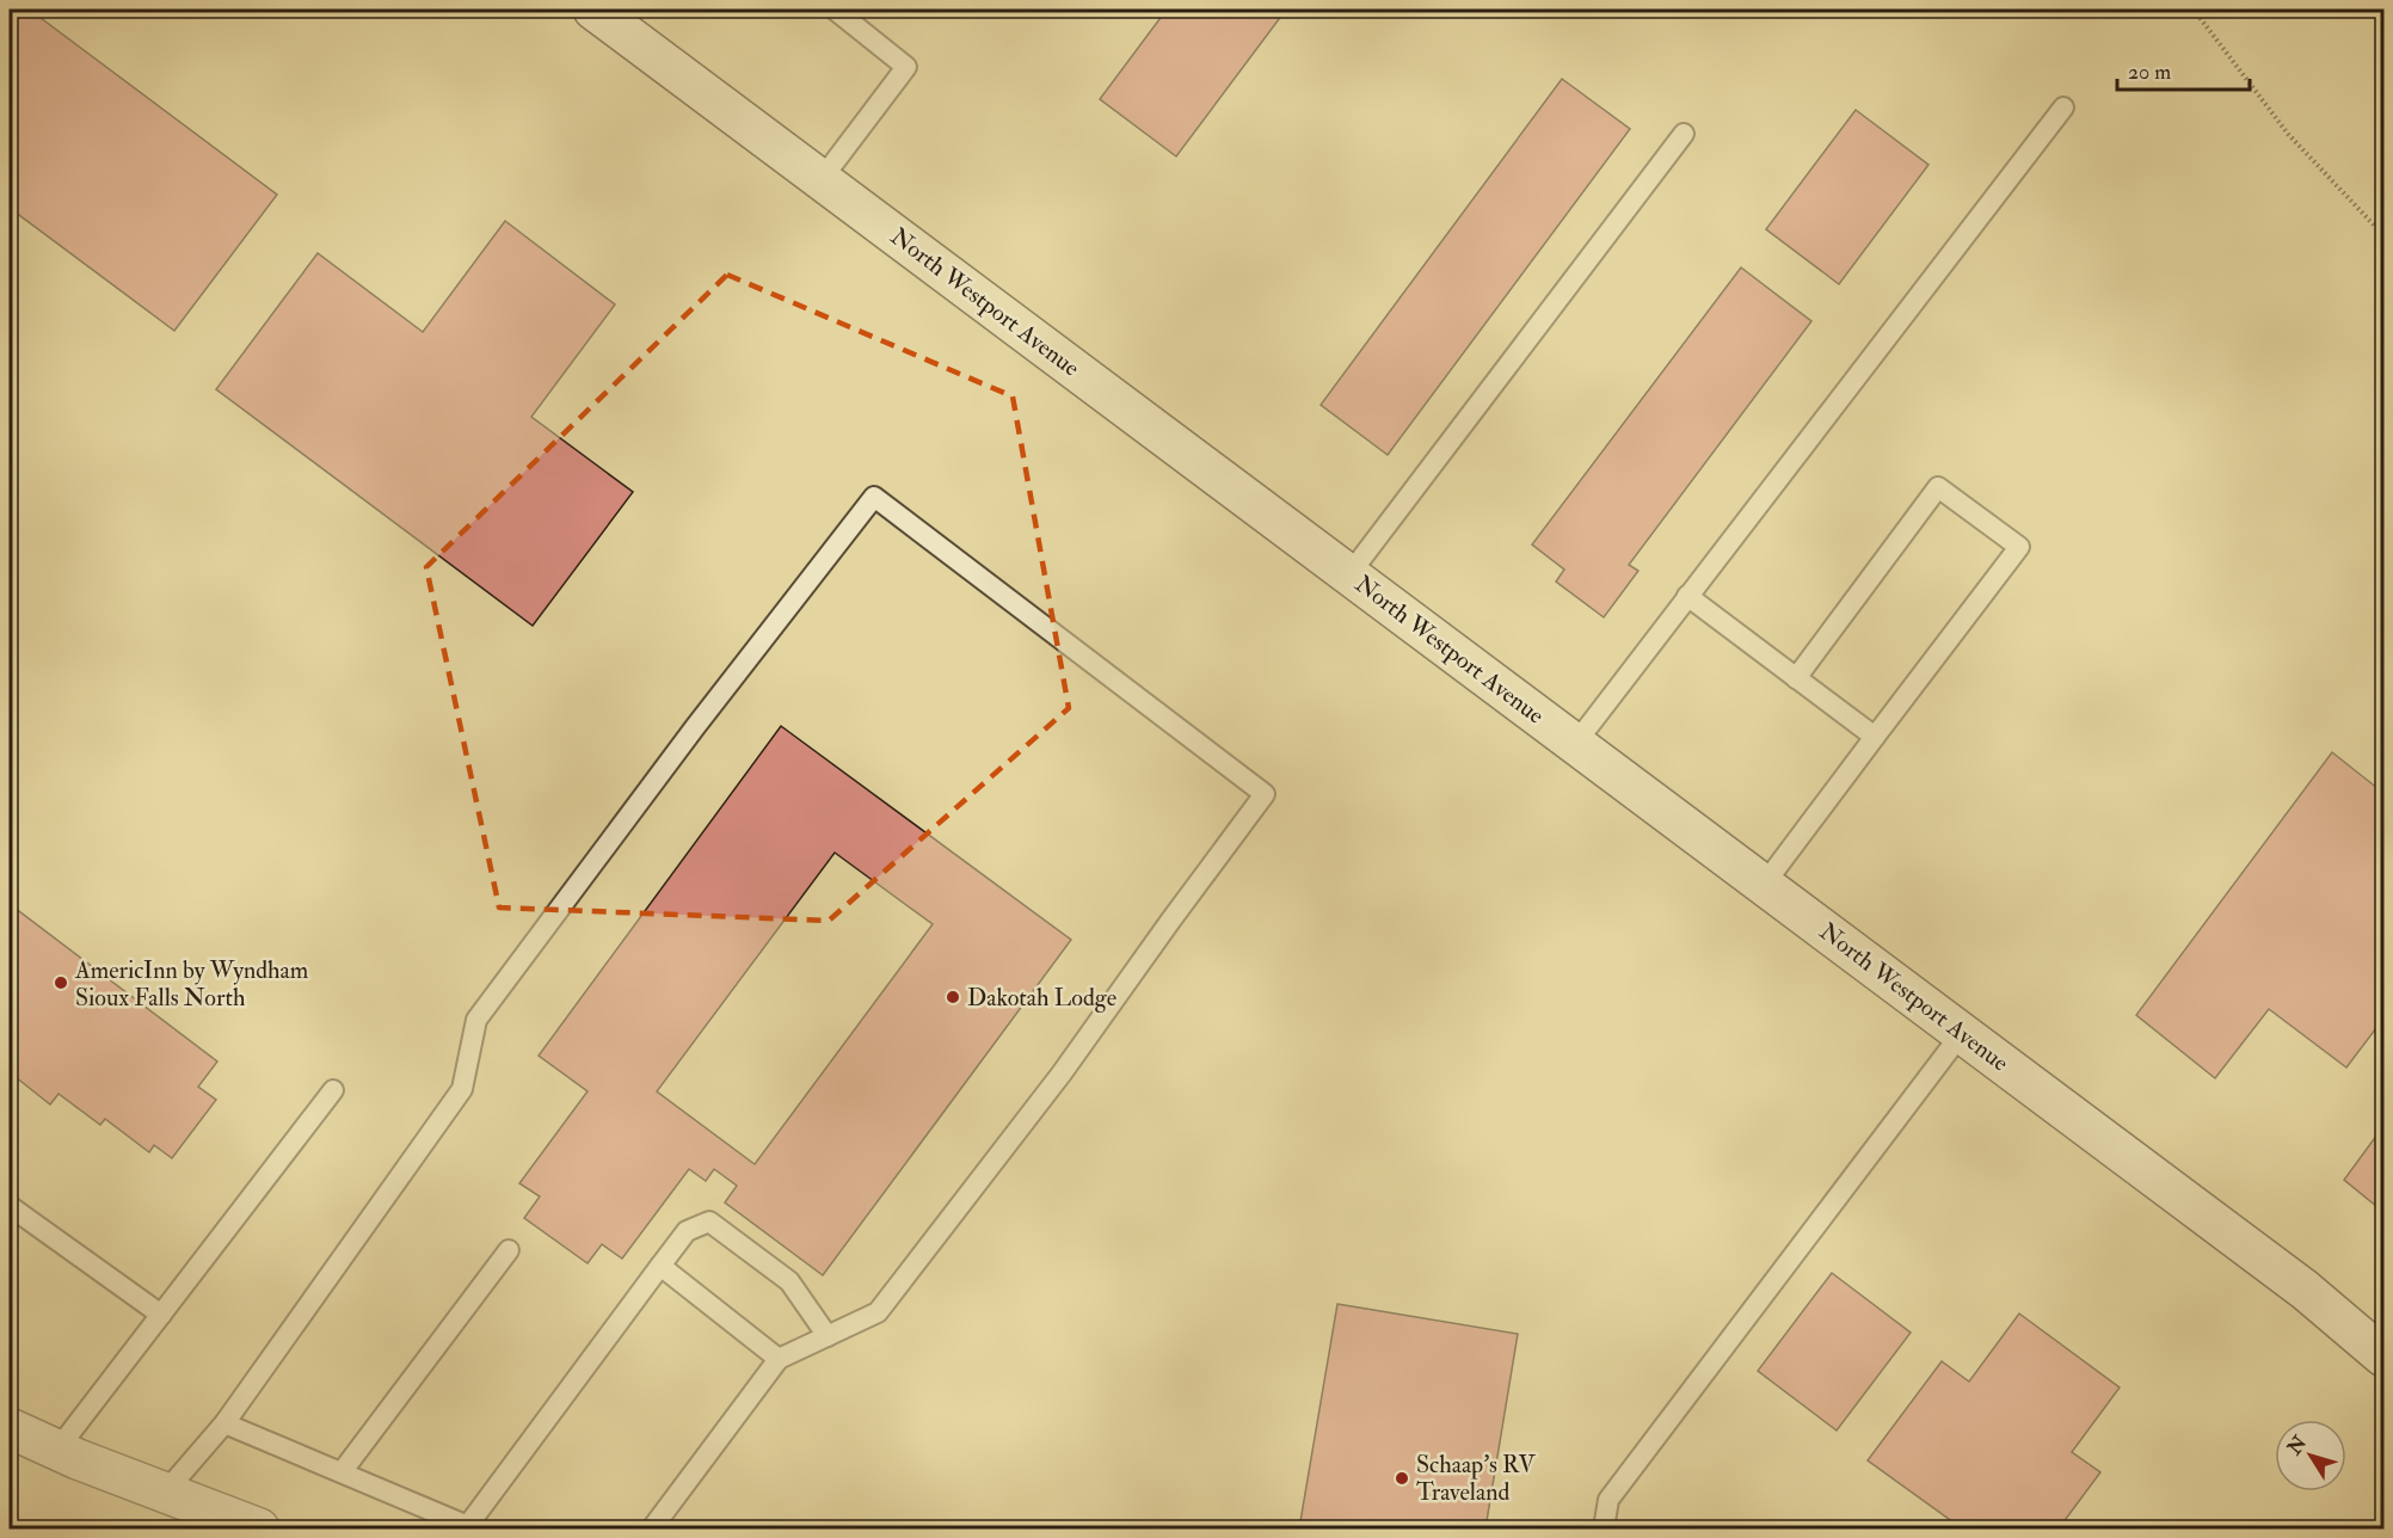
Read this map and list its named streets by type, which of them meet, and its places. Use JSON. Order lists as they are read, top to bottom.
{
  "streets": {
    "main road": ["North Westport Avenue"]
  },
  "places": ["AmericInn by Wyndham Sioux Falls North", "Dakotah Lodge", "Schaap's RV Traveland"],
  "scale_bar": "20 m",
  "north": "top left"
}
